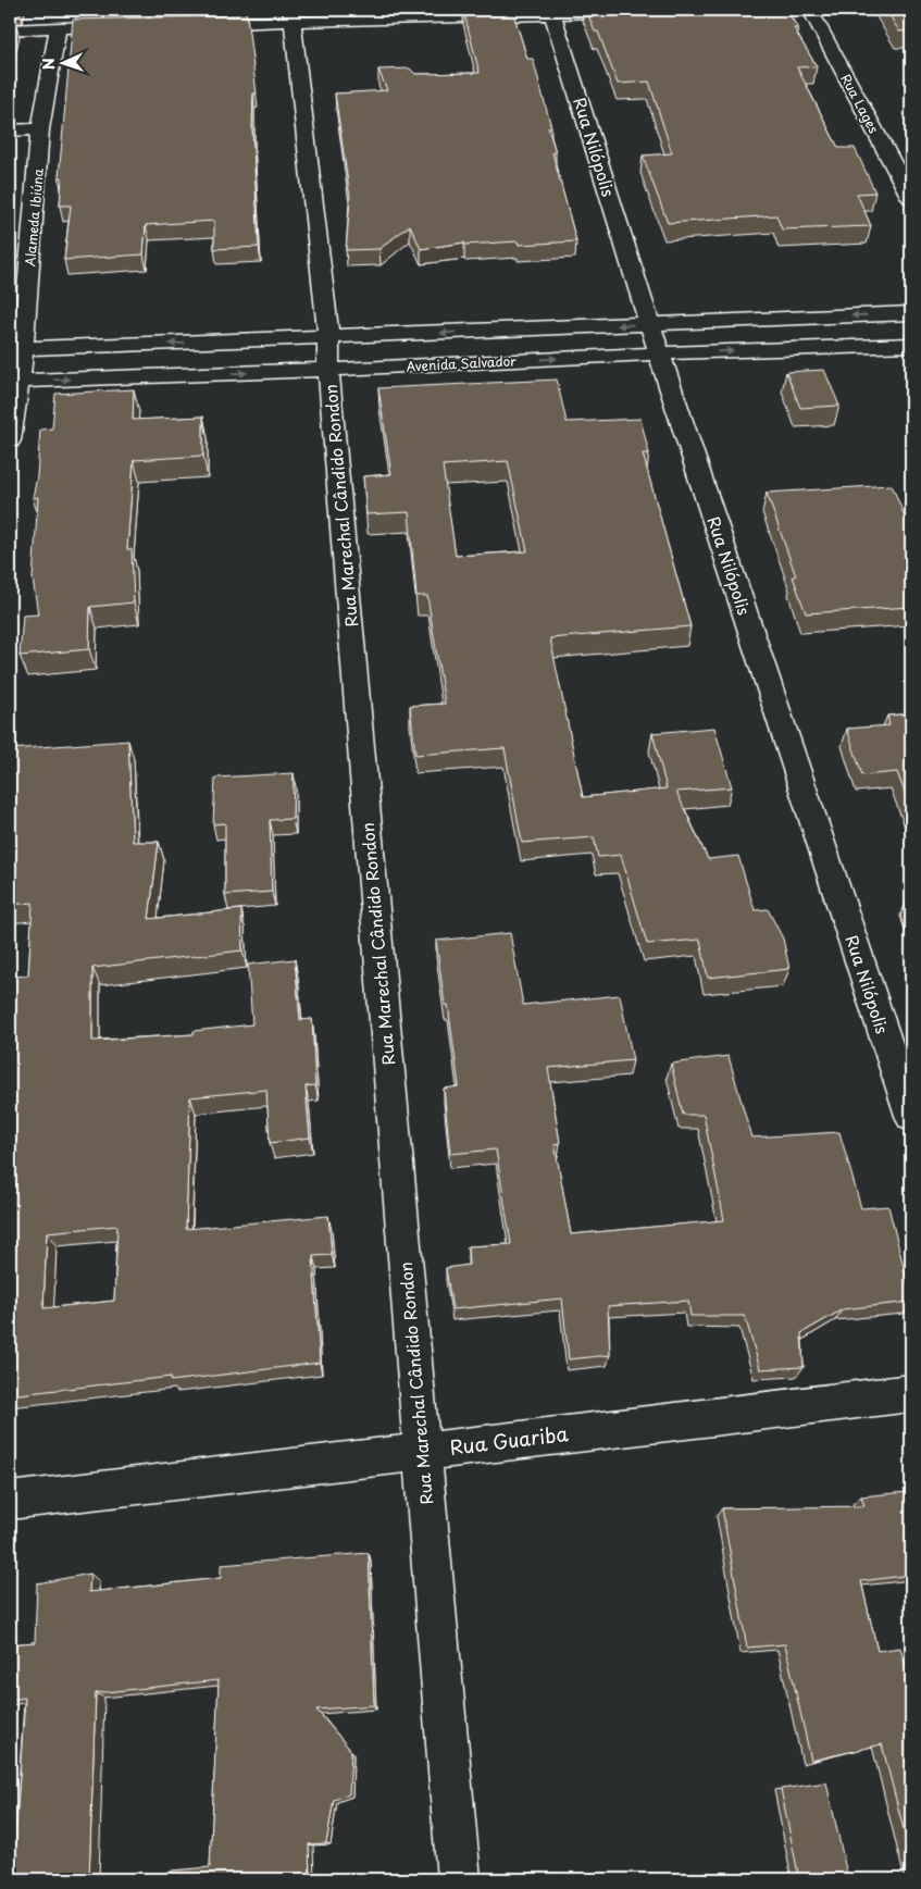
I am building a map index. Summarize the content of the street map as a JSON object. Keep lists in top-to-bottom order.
{
  "streets": {
    "street": [
      "Rua Lages",
      "Rua Nilópolis",
      "Alameda Ibiúna",
      "Avenida Salvador",
      "Rua Marechal Cândido Rondon",
      "Rua Guariba"
    ]
  },
  "crossings": [
    ["Rua Nilópolis", "Avenida Salvador"],
    ["Alameda Ibiúna", "Avenida Salvador"],
    ["Avenida Salvador", "Rua Marechal Cândido Rondon"],
    ["Rua Marechal Cândido Rondon", "Rua Guariba"]
  ],
  "north": "left"
}
